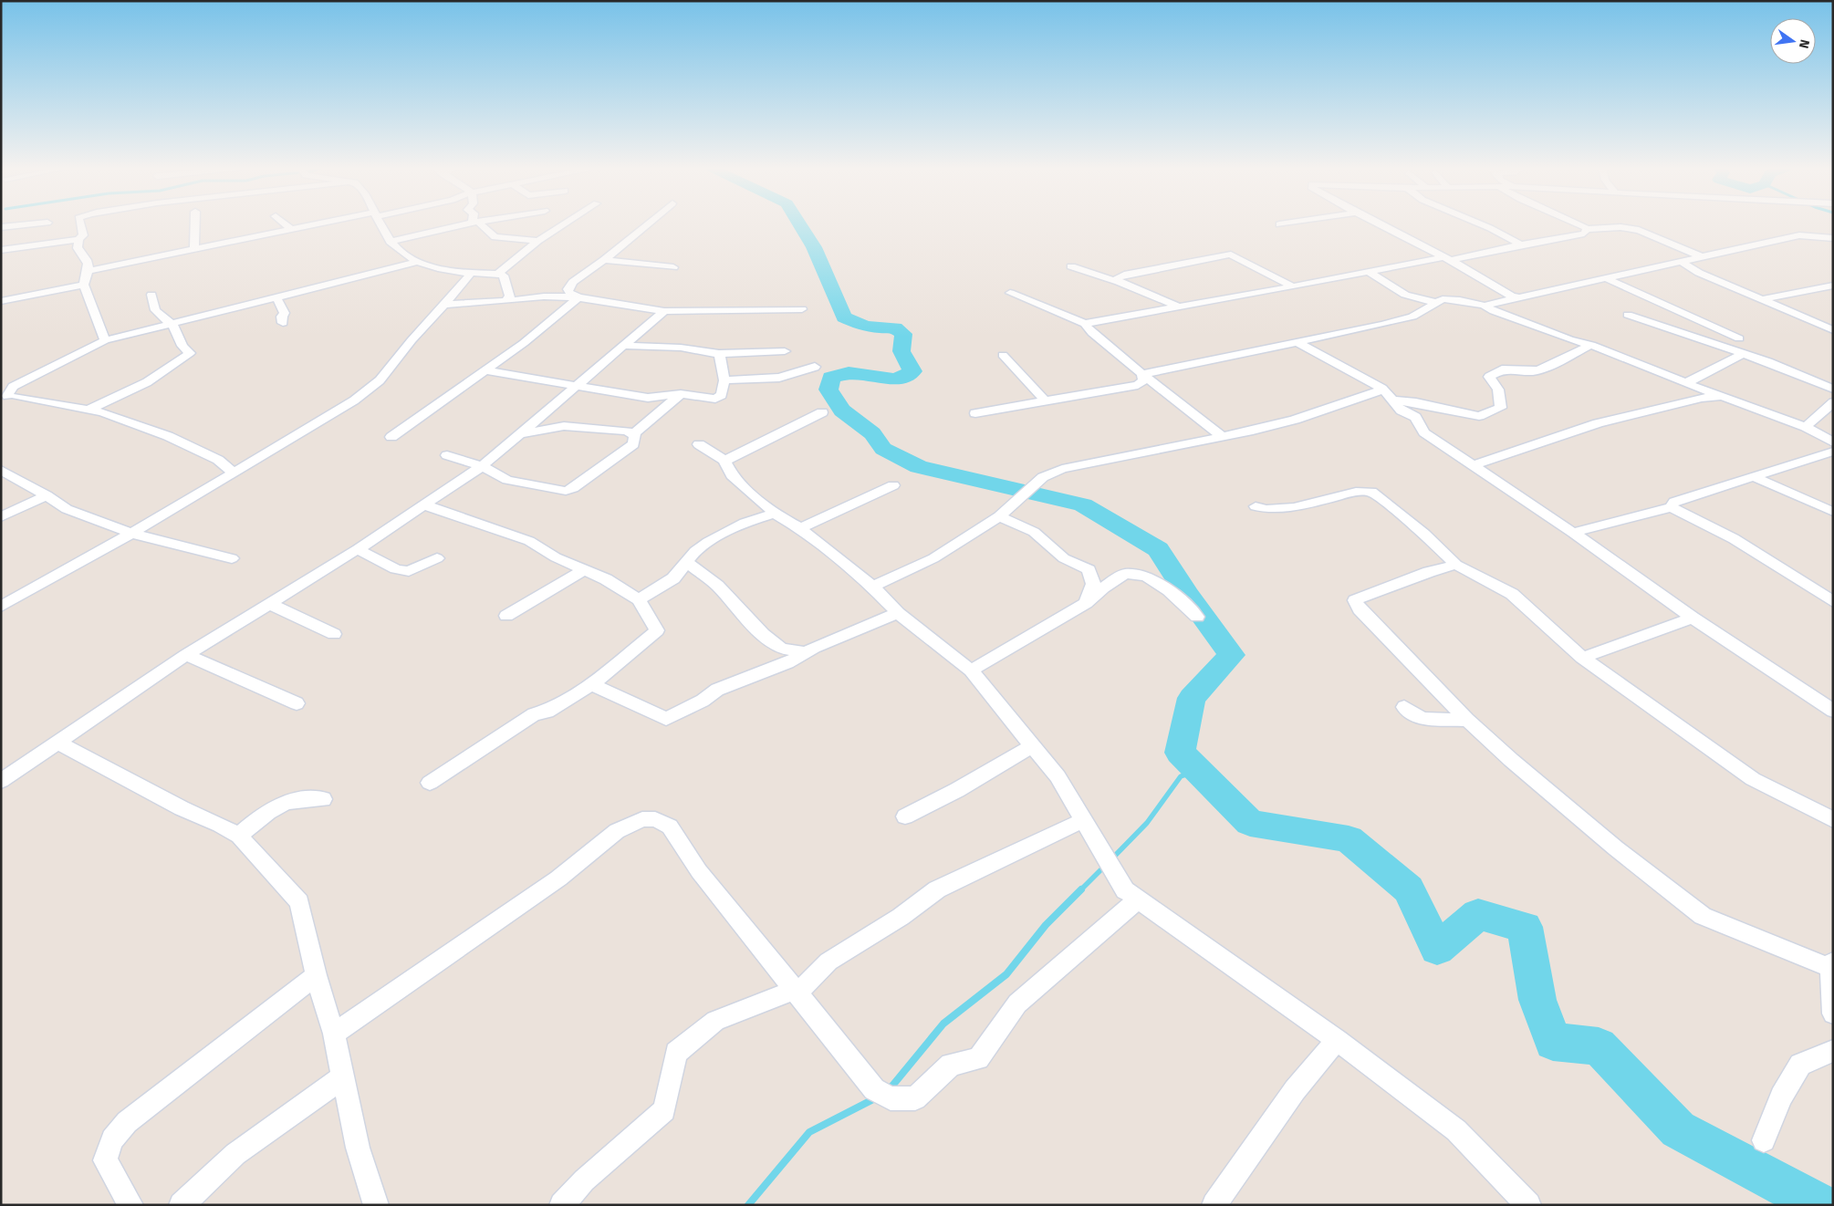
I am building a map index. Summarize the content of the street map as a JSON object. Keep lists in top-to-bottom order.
{
  "north": "right"
}
